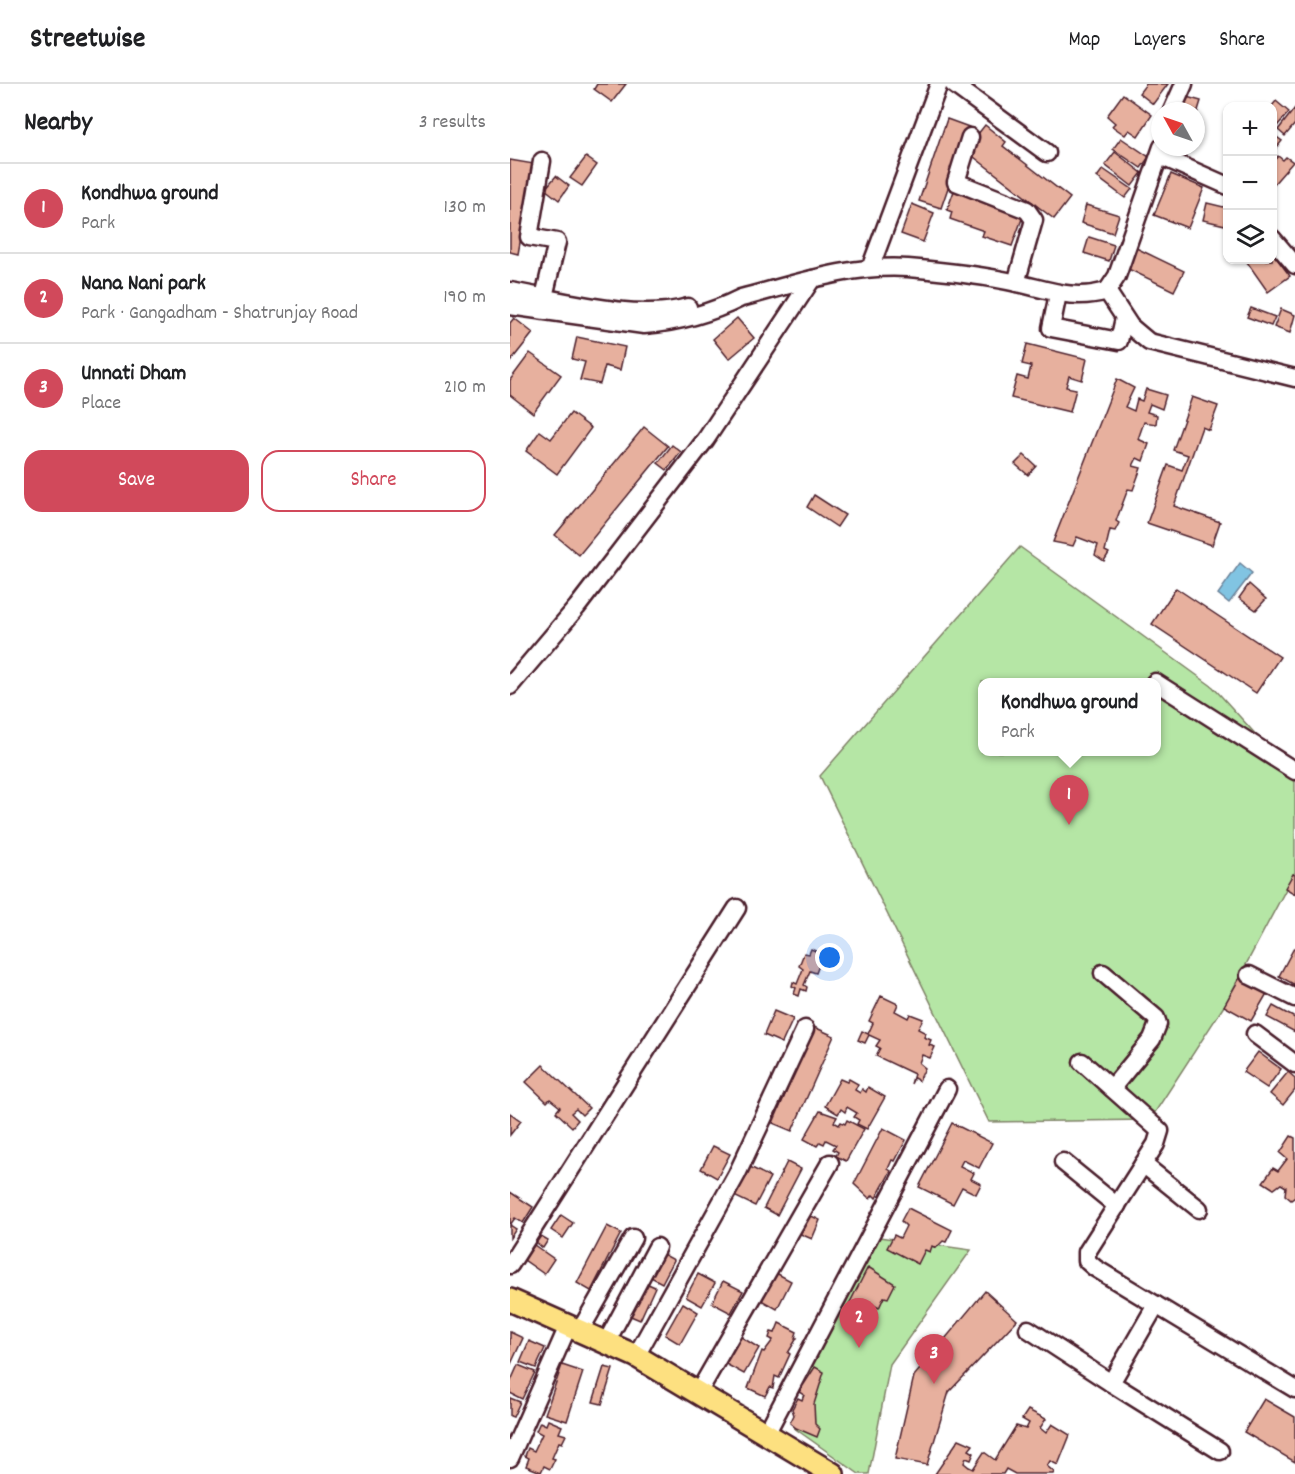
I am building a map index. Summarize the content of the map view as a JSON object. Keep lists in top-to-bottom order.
{
  "north": "top left",
  "page": {
    "header": "Streetwise",
    "nav": ["Map", "Layers", "Share"],
    "heading": ["Nearby", "3 results"],
    "map_buttons": ["+", "−"],
    "list": [
      {
        "mark": "1",
        "name": "Kondhwa ground",
        "note": "Park",
        "value": "130 m"
      },
      {
        "mark": "2",
        "name": "Nana Nani park",
        "note": "Park · Gangadham - Shatrunjay Road",
        "value": "190 m"
      },
      {
        "mark": "3",
        "name": "Unnati Dham",
        "note": "Place",
        "value": "210 m"
      }
    ],
    "buttons": ["Save", "Share"],
    "popup": ["Kondhwa ground", "Park"],
    "pins": ["1", "2", "3"]
  }
}
